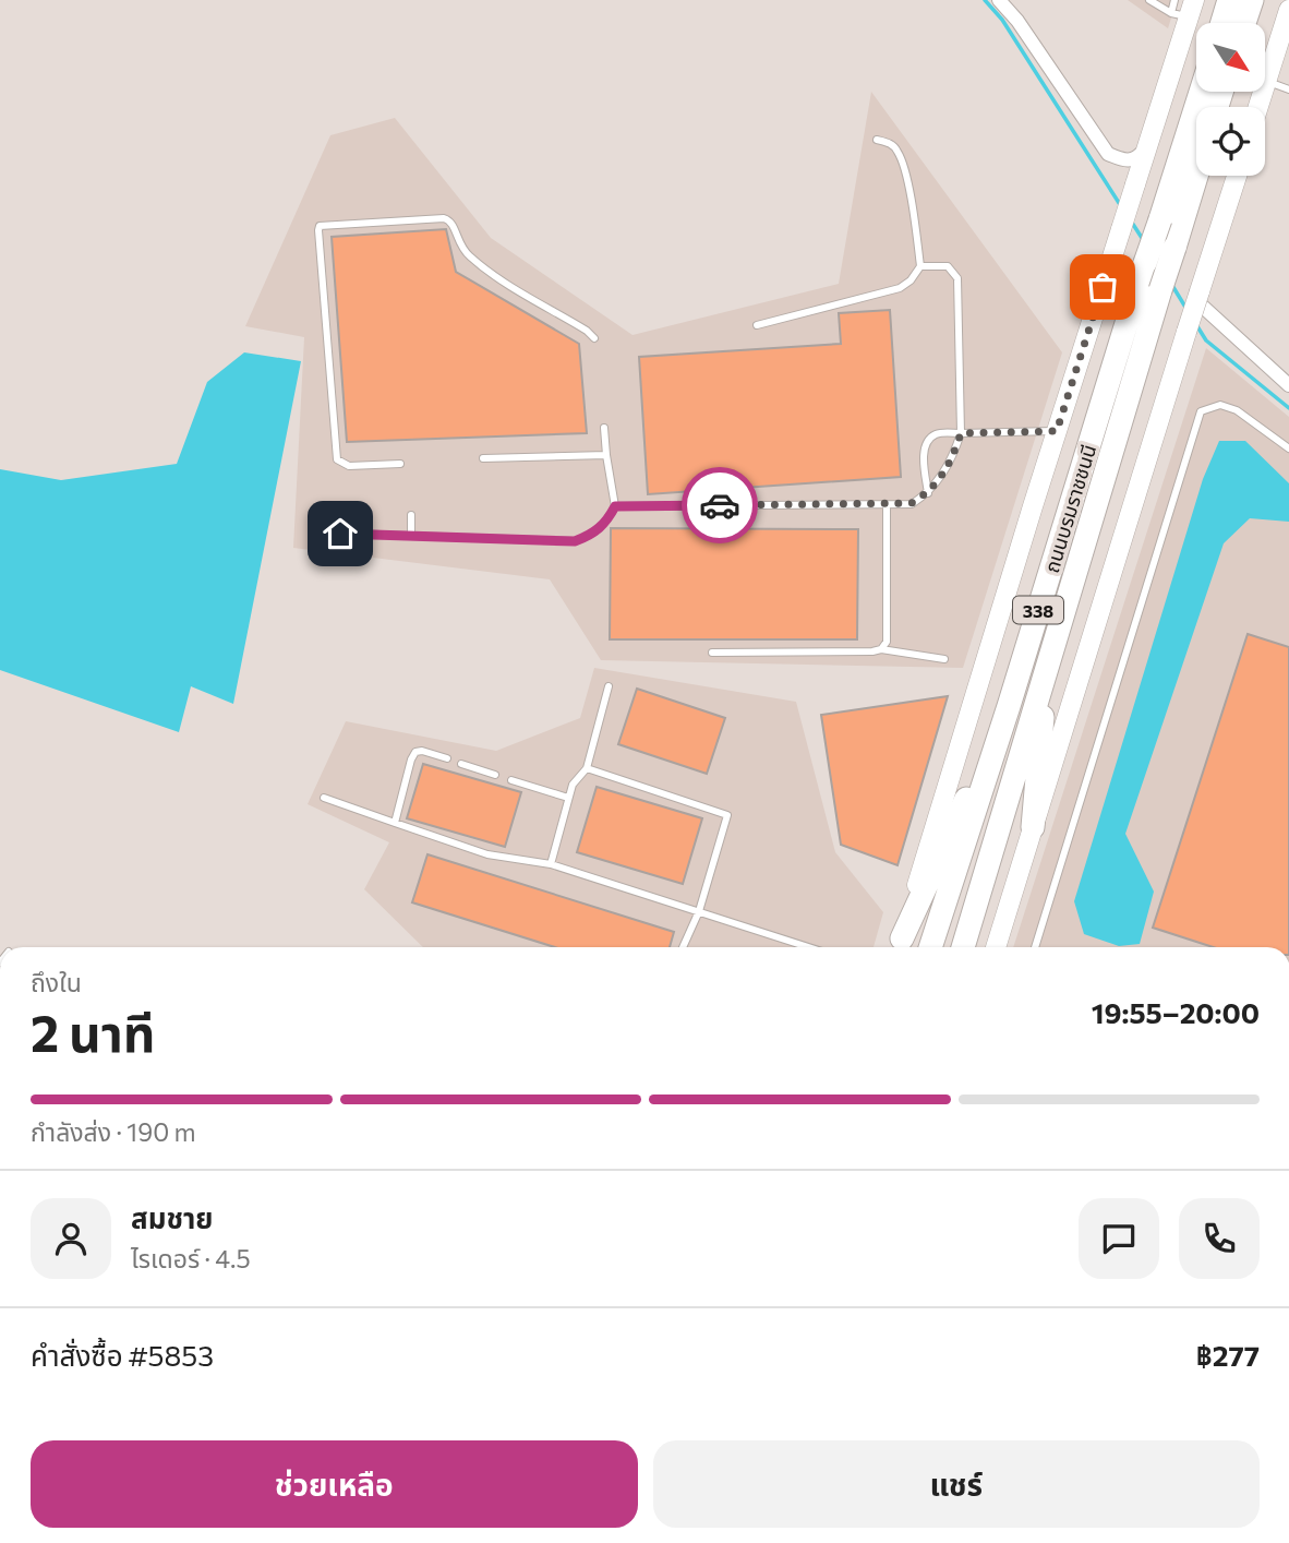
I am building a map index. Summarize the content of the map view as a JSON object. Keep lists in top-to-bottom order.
{
  "streets": {
    "highway": ["ถนนบรมราชชนนี", "338"]
  },
  "north": "bottom right",
  "page": {
    "heading": ["2 นาที", "ถึงใน", "19:55–20:00"],
    "panel": [
      "สมชาย",
      "ไรเดอร์ · 4.5",
      "คำสั่งซื้อ #5853",
      "฿277"
    ],
    "bar": "กำลังส่ง · 190 m",
    "buttons": ["ช่วยเหลือ", "แชร์"]
  }
}
